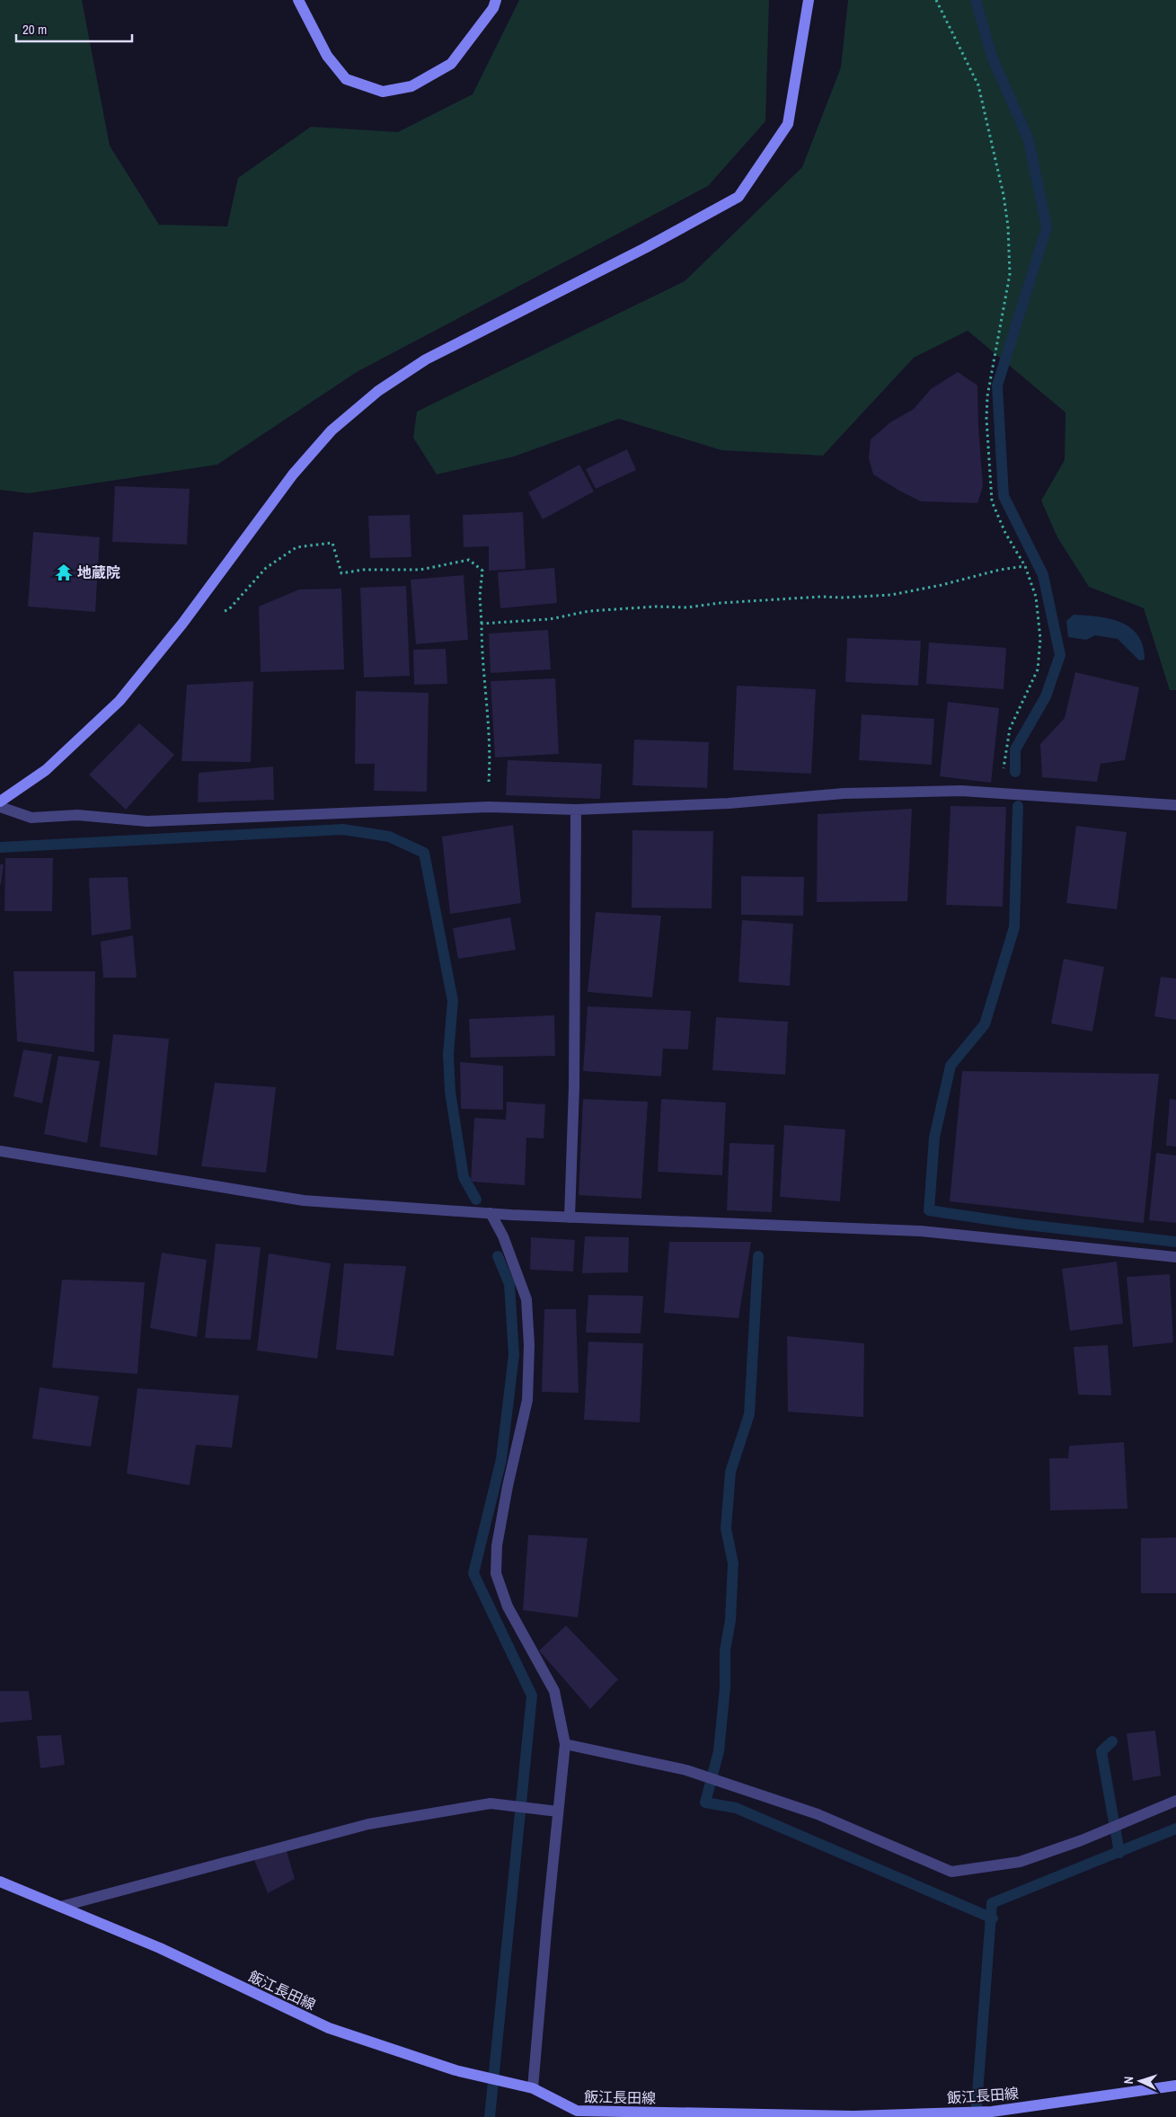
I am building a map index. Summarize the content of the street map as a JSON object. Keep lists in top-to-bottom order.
{
  "streets": {
    "street": ["飯江長田線"]
  },
  "places": {
    "temple": ["地蔵院"]
  },
  "scale_bar": "20 m",
  "north": "left"
}
